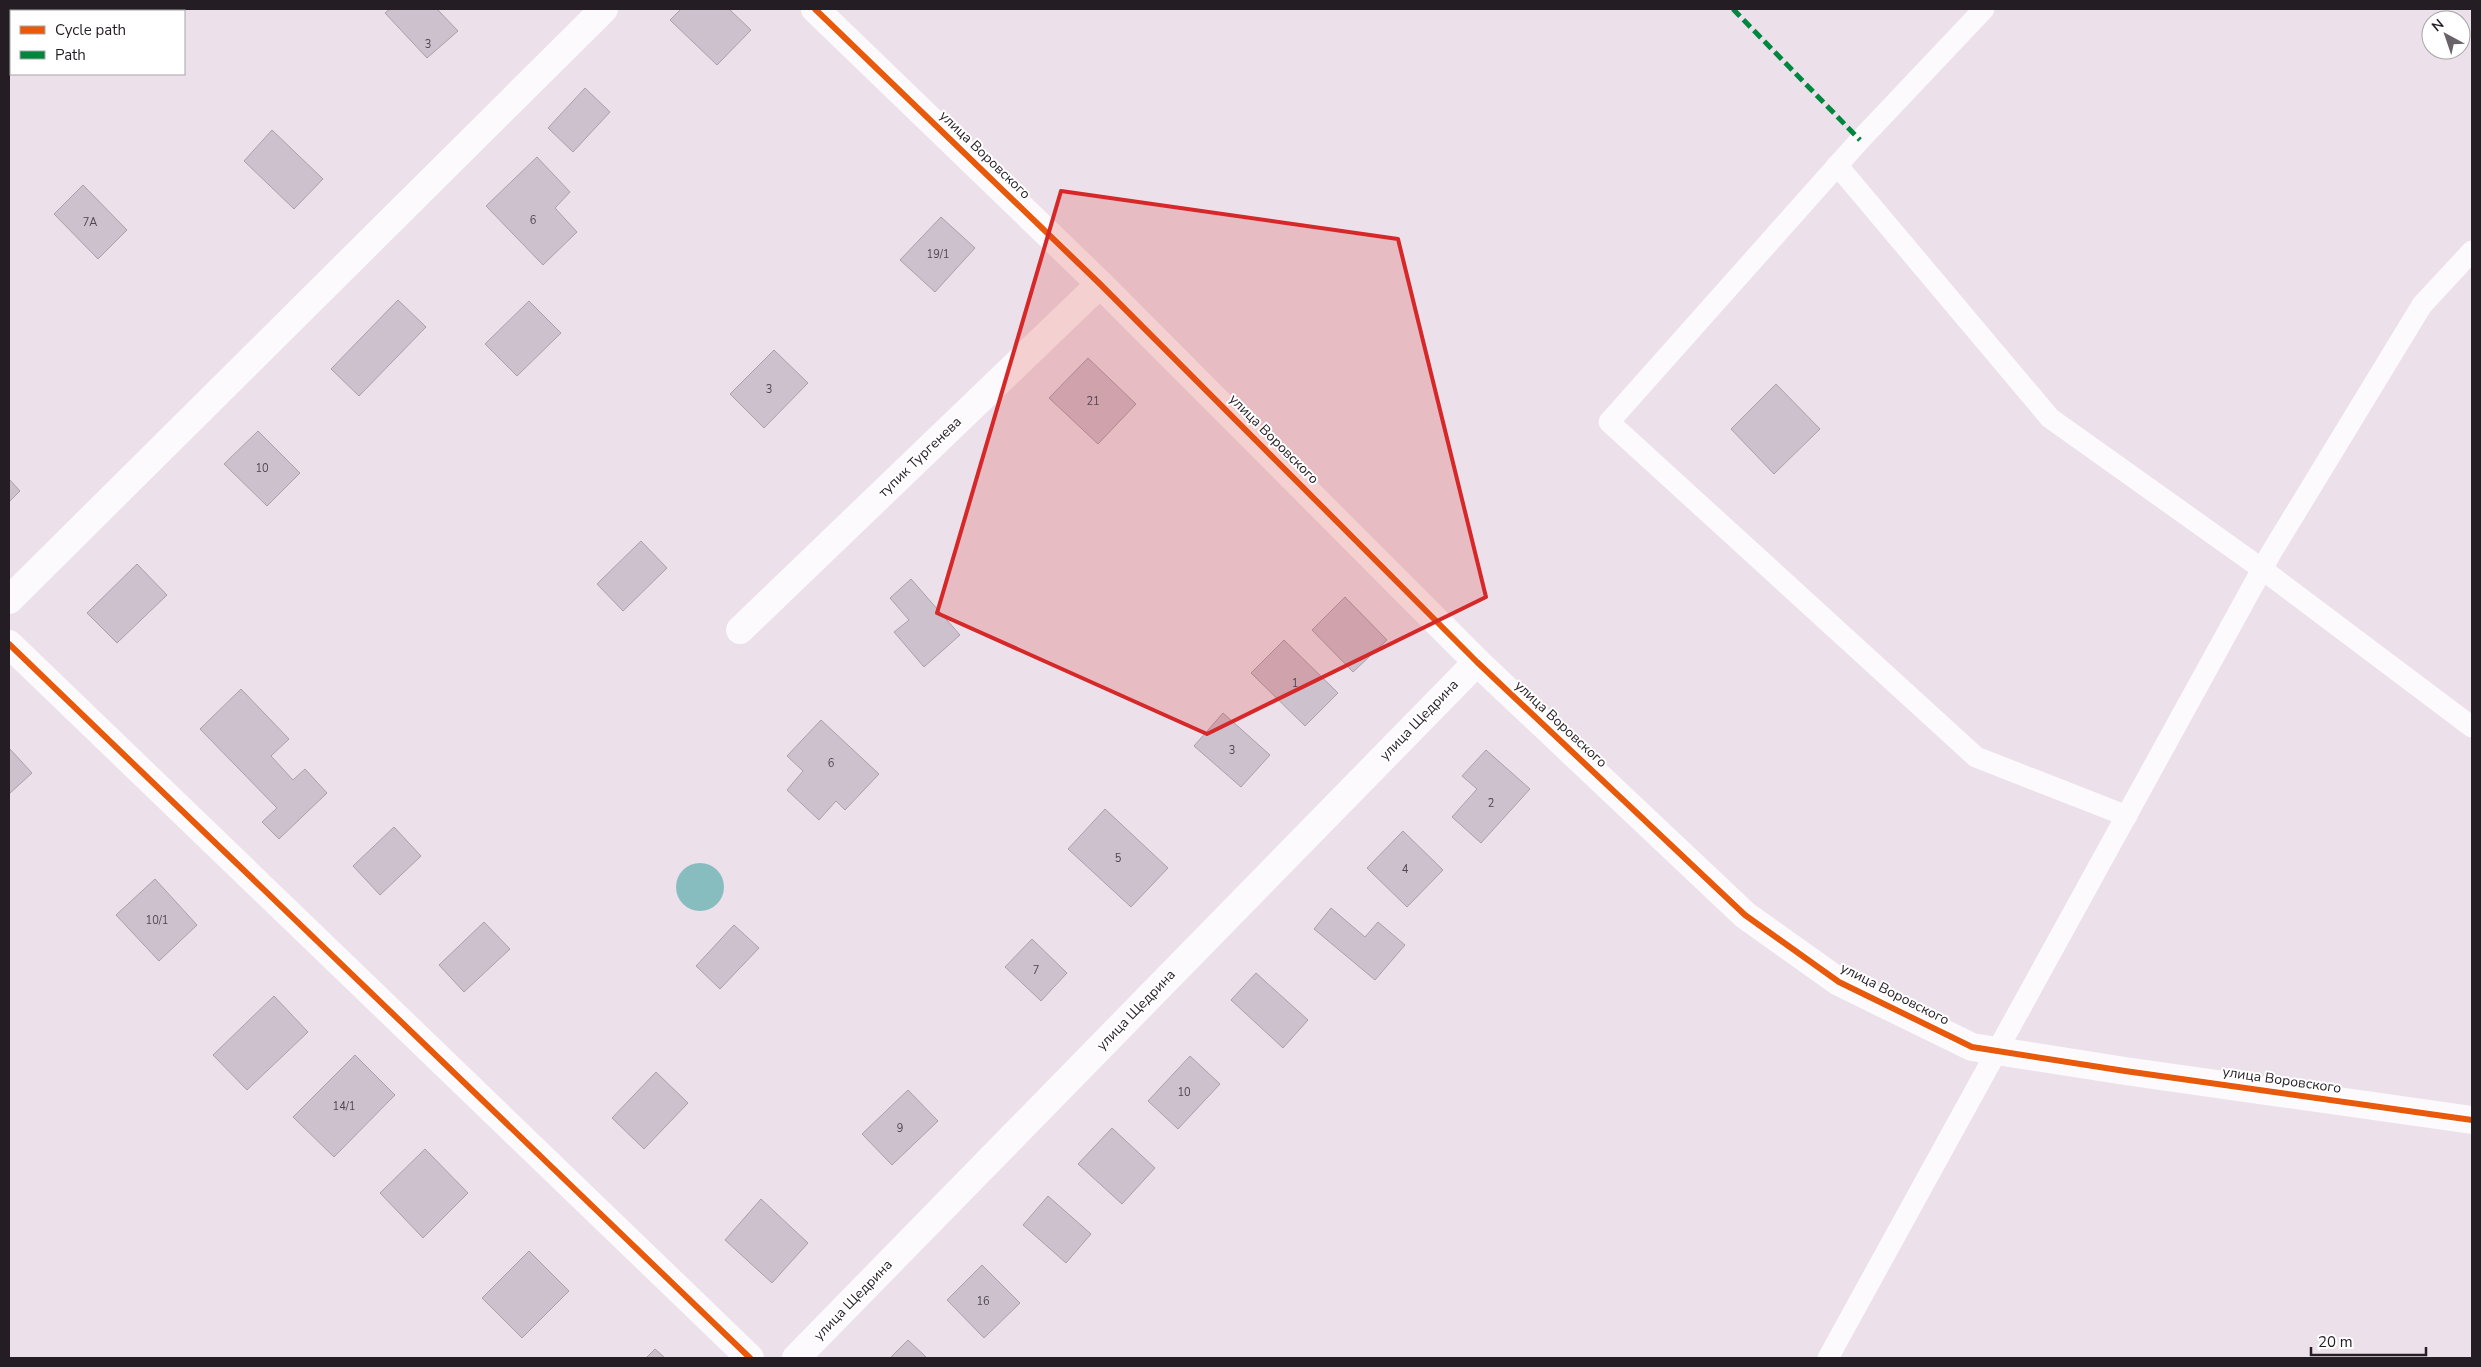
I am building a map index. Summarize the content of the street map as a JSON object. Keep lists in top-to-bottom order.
{
  "streets": {
    "street": ["улица Воровского", "тупик Тургенева", "улица Щедрина"]
  },
  "crossings": [
    ["улица Воровского", "тупик Тургенева"],
    ["улица Воровского", "улица Щедрина"]
  ],
  "house_numbers": [
    "3",
    "6",
    "7А",
    "19/1",
    "3",
    "21",
    "10",
    "1",
    "3",
    "6",
    "2",
    "5",
    "4",
    "10/1",
    "7",
    "10",
    "14/1",
    "9",
    "16"
  ],
  "legend": ["Cycle path", "Path"],
  "scale_bar": "20 m",
  "north": "top left"
}
